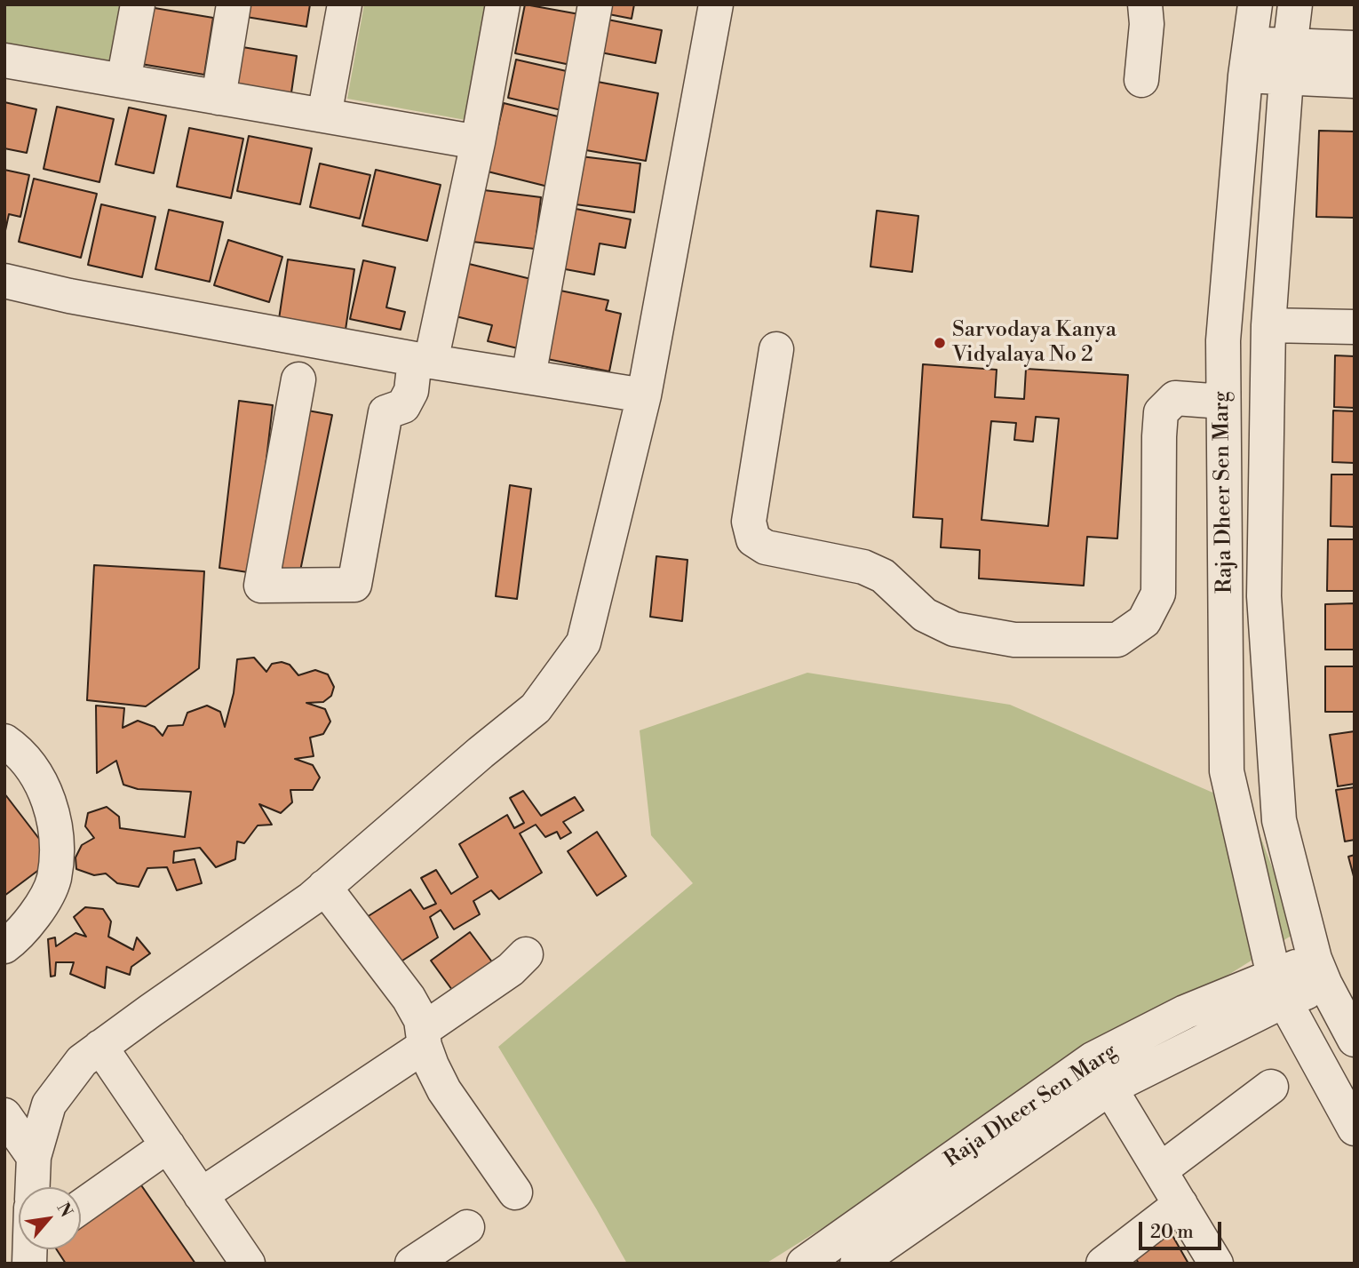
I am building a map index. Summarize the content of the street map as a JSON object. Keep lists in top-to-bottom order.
{
  "streets": {
    "street": ["Raja Dheer Sen Marg"]
  },
  "places": ["Sarvodaya Kanya Vidyalaya No 2"],
  "scale_bar": "20 m",
  "north": "top right"
}
